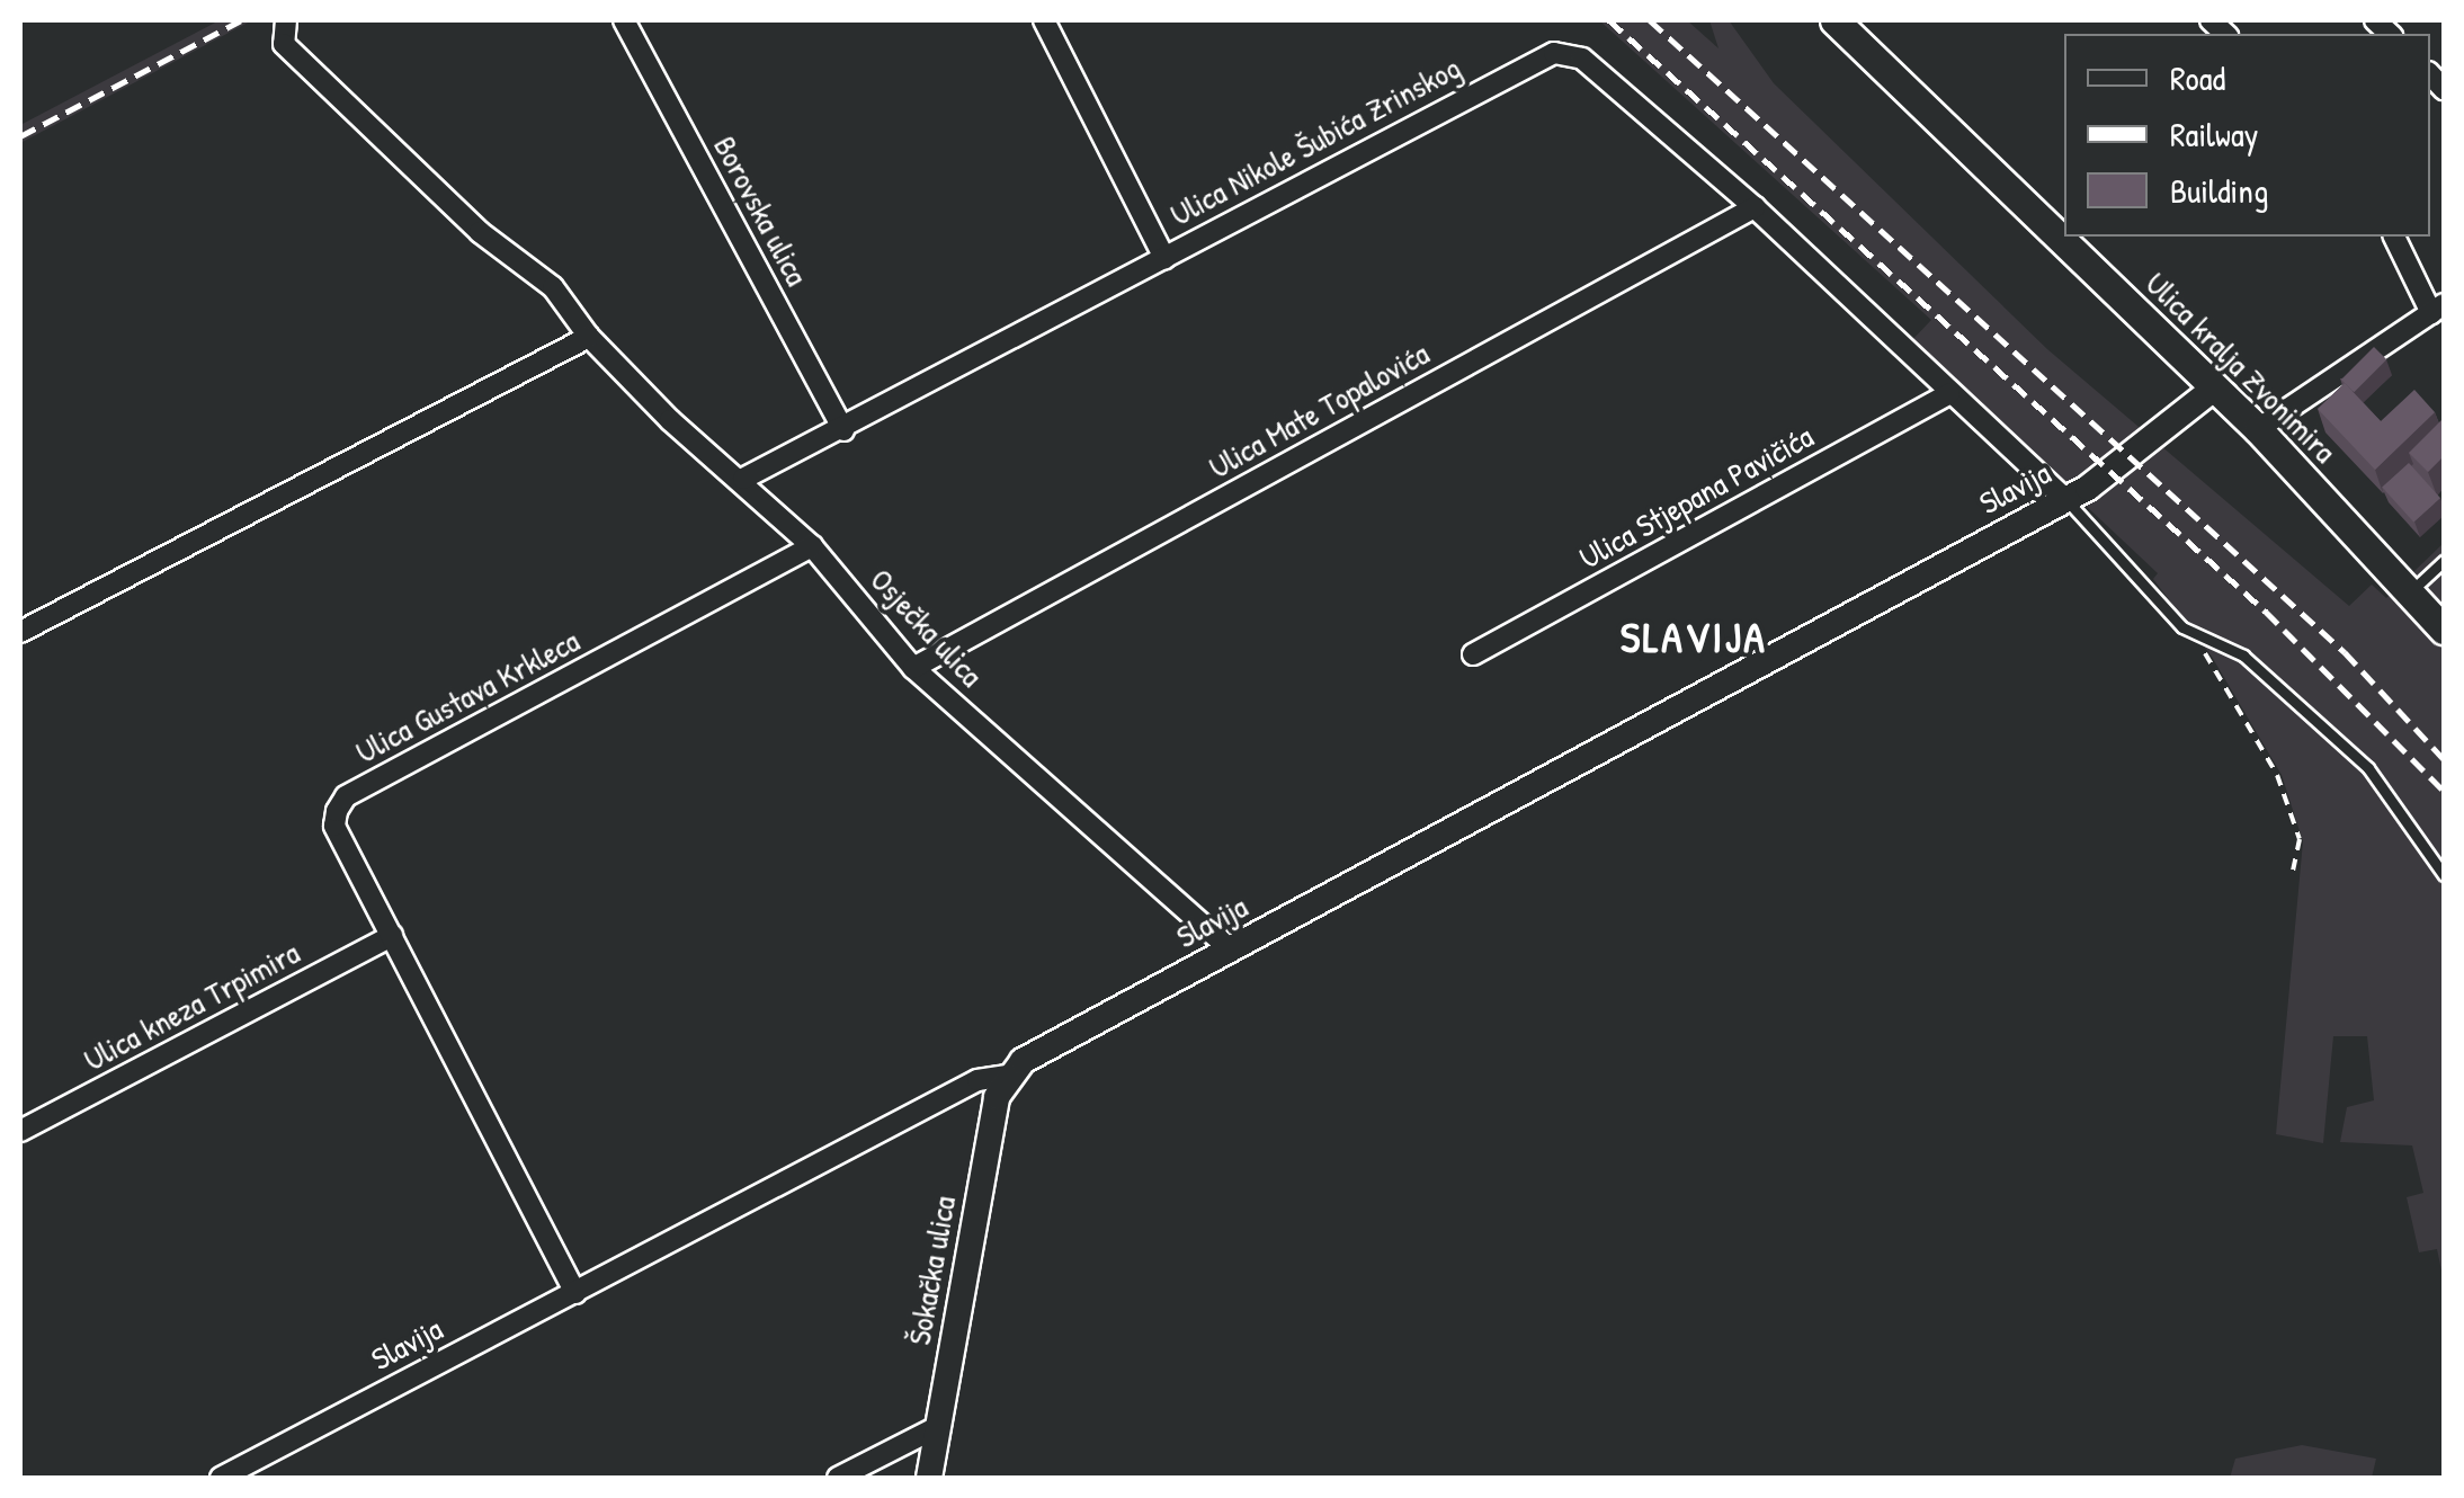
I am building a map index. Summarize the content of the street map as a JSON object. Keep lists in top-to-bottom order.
{
  "streets": {
    "main road": ["Ulica kralja Zvonimira"],
    "street": [
      "Ulica Nikole Šubića Zrinskog",
      "Borovska ulica",
      "Ulica Mate Topalovića",
      "Slavija",
      "Ulica Stjepana Pavičića",
      "Osječka ulica",
      "Ulica Gustava Krkleca",
      "Ulica kneza Trpimira",
      "Šokačka ulica"
    ]
  },
  "crossings": [
    ["Ulica Nikole Šubića Zrinskog", "Borovska ulica"],
    ["Ulica Nikole Šubića Zrinskog", "Ulica Mate Topalovića"],
    ["Ulica Nikole Šubića Zrinskog", "Slavija"],
    ["Ulica Nikole Šubića Zrinskog", "Ulica Stjepana Pavičića"],
    ["Ulica Nikole Šubića Zrinskog", "Osječka ulica"],
    ["Ulica kralja Zvonimira", "Slavija"],
    ["Ulica Mate Topalovića", "Osječka ulica"],
    ["Slavija", "Osječka ulica"],
    ["Slavija", "Ulica Gustava Krkleca"],
    ["Slavija", "Šokačka ulica"],
    ["Osječka ulica", "Ulica Gustava Krkleca"],
    ["Ulica Gustava Krkleca", "Ulica kneza Trpimira"]
  ],
  "districts": ["SLAVIJA"],
  "legend": ["Road", "Railway", "Building"]
}
